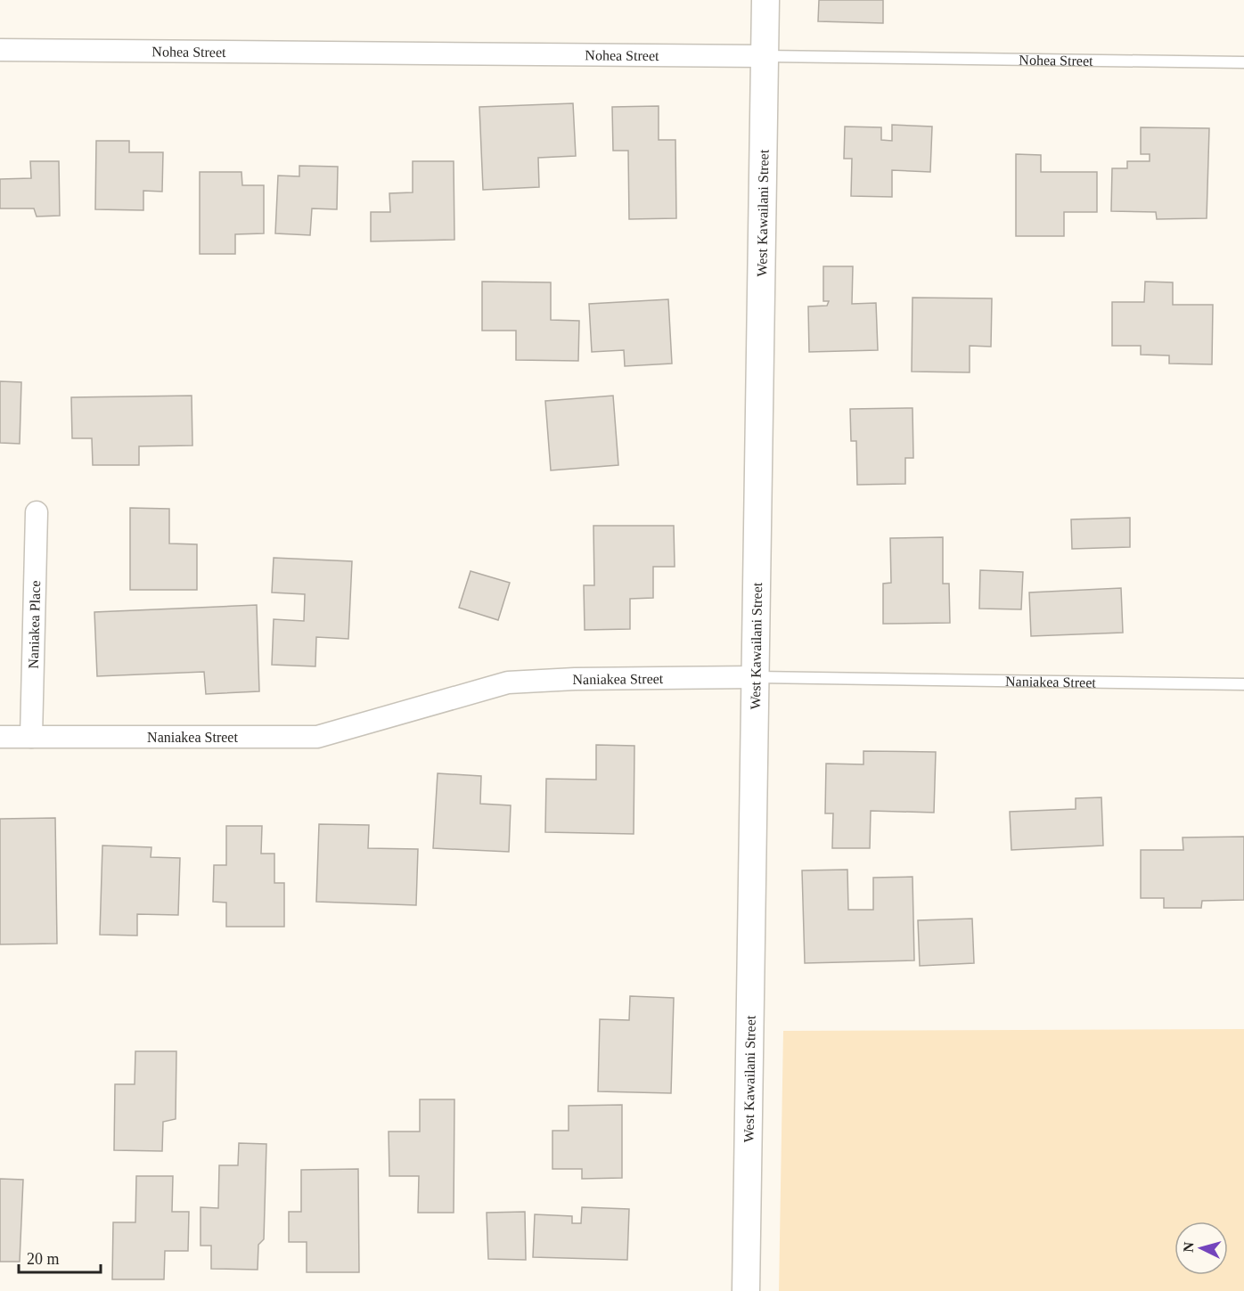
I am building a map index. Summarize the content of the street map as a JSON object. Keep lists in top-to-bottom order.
{
  "streets": {
    "street": [
      "Nohea Street",
      "West Kawailani Street",
      "Naniakea Place",
      "Naniakea Street"
    ]
  },
  "crossings": [
    ["Nohea Street", "West Kawailani Street"],
    ["West Kawailani Street", "Naniakea Street"],
    ["Naniakea Place", "Naniakea Street"]
  ],
  "scale_bar": "20 m",
  "north": "left"
}
